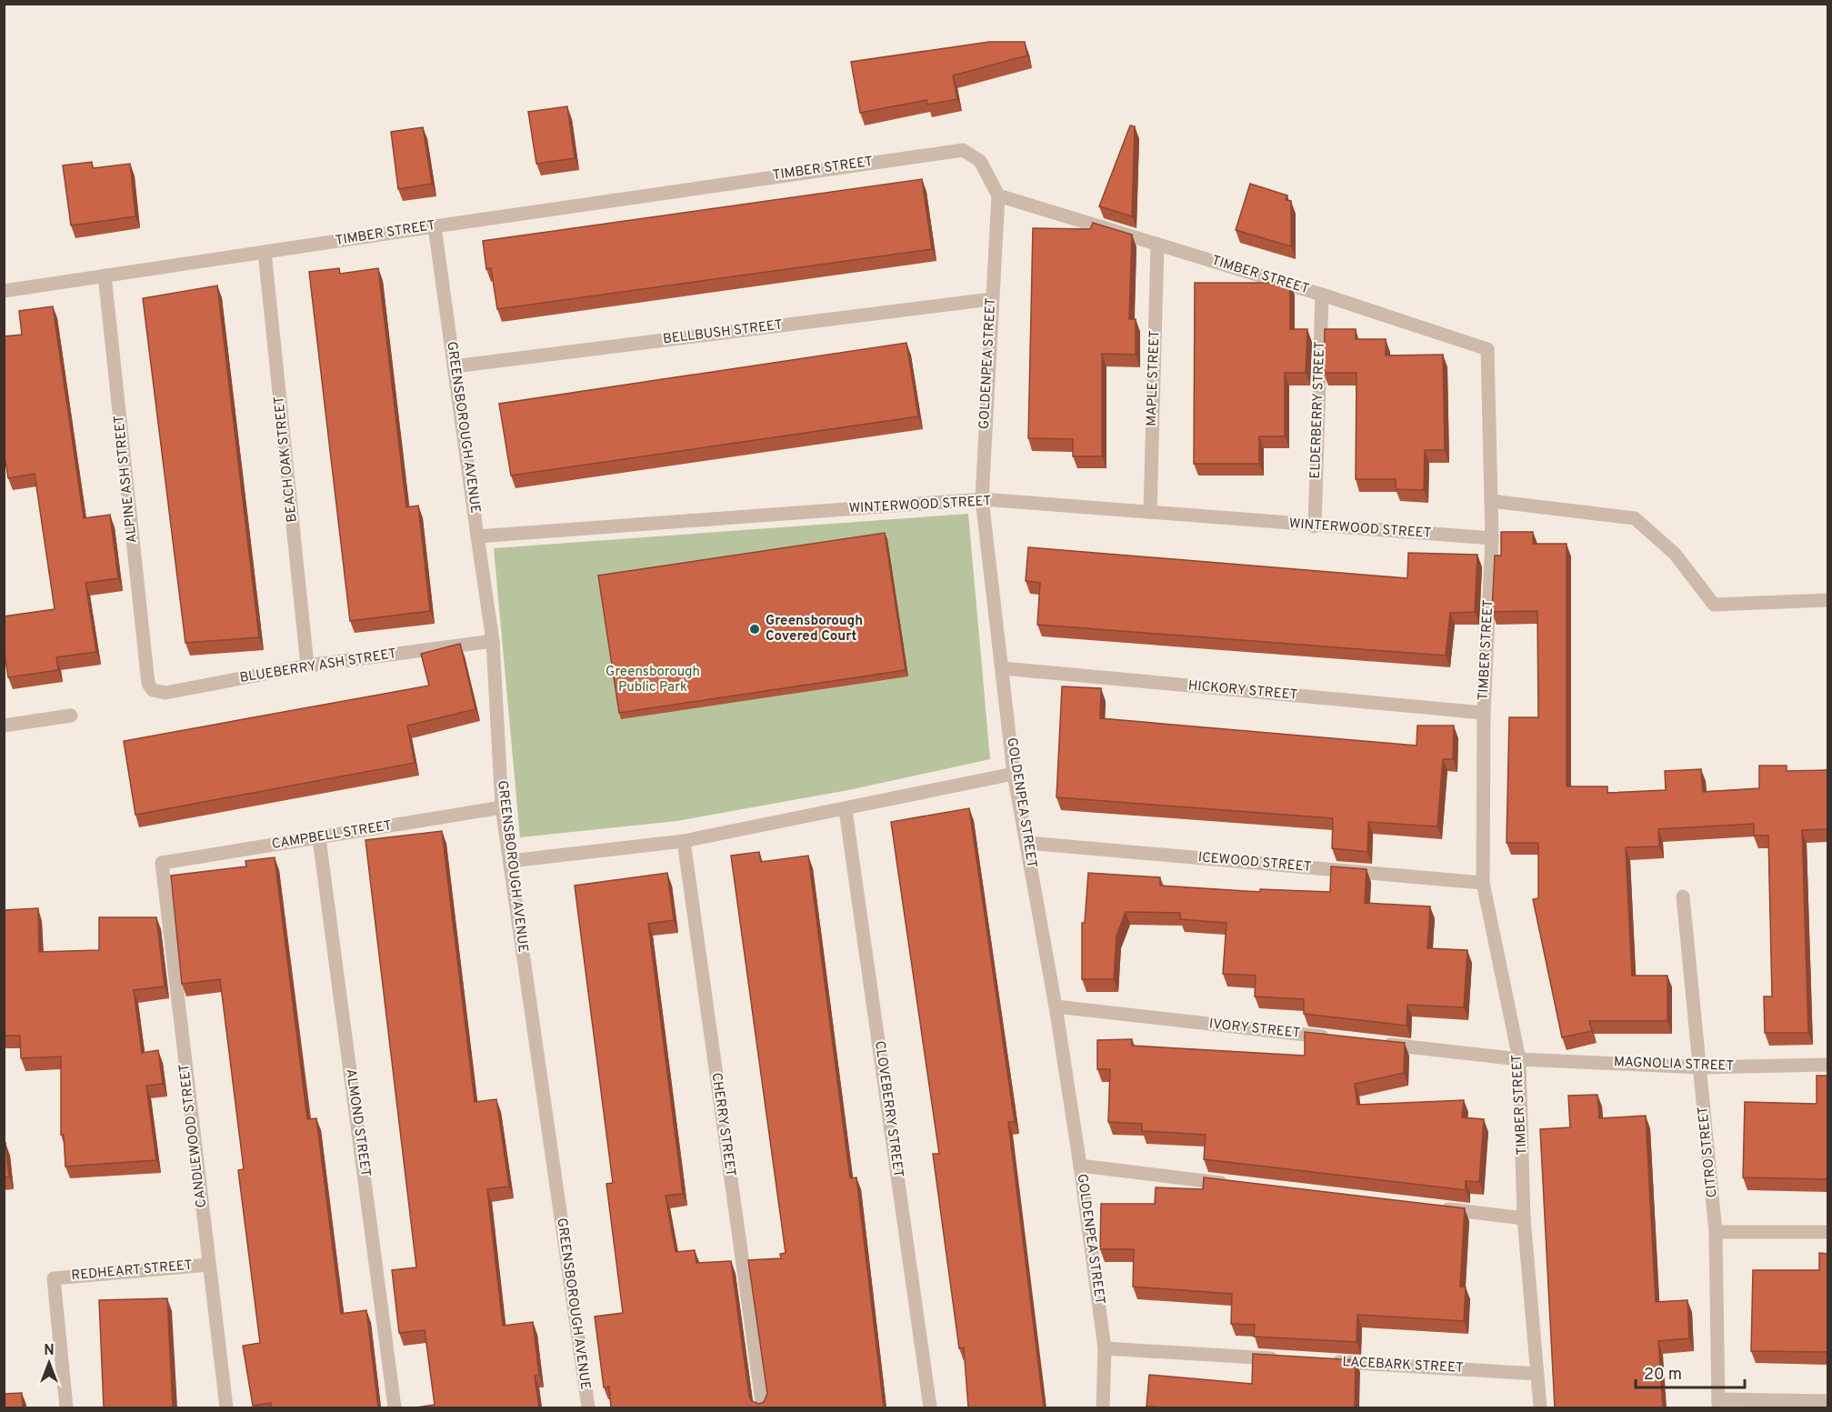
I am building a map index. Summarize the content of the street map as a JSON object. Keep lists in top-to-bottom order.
{
  "streets": {
    "street": [
      "TIMBER STREET",
      "BELLBUSH STREET",
      "GOLDENPEA STREET",
      "MAPLE STREET",
      "ELDERBERRY STREET",
      "GREENSBOROUGH AVENUE",
      "BEACH OAK STREET",
      "ALPINE ASH STREET",
      "WINTERWOOD STREET",
      "BLUEBERRY ASH STREET",
      "HICKORY STREET",
      "CAMPBELL STREET",
      "ICEWOOD STREET",
      "IVORY STREET",
      "MAGNOLIA STREET",
      "CLOVEBERRY STREET",
      "ALMOND STREET",
      "CHERRY STREET",
      "CANDLEWOOD STREET",
      "CITRO STREET",
      "REDHEART STREET",
      "LACEBARK STREET"
    ]
  },
  "crossings": [
    ["TIMBER STREET", "GOLDENPEA STREET"],
    ["TIMBER STREET", "MAPLE STREET"],
    ["TIMBER STREET", "ELDERBERRY STREET"],
    ["TIMBER STREET", "GREENSBOROUGH AVENUE"],
    ["TIMBER STREET", "BEACH OAK STREET"],
    ["TIMBER STREET", "ALPINE ASH STREET"],
    ["TIMBER STREET", "WINTERWOOD STREET"],
    ["TIMBER STREET", "HICKORY STREET"],
    ["TIMBER STREET", "ICEWOOD STREET"],
    ["TIMBER STREET", "MAGNOLIA STREET"],
    ["TIMBER STREET", "LACEBARK STREET"],
    ["BELLBUSH STREET", "GOLDENPEA STREET"],
    ["BELLBUSH STREET", "GREENSBOROUGH AVENUE"],
    ["GOLDENPEA STREET", "WINTERWOOD STREET"],
    ["GOLDENPEA STREET", "HICKORY STREET"],
    ["GOLDENPEA STREET", "ICEWOOD STREET"],
    ["GOLDENPEA STREET", "IVORY STREET"],
    ["MAPLE STREET", "WINTERWOOD STREET"],
    ["ELDERBERRY STREET", "WINTERWOOD STREET"],
    ["GREENSBOROUGH AVENUE", "WINTERWOOD STREET"],
    ["GREENSBOROUGH AVENUE", "BLUEBERRY ASH STREET"],
    ["GREENSBOROUGH AVENUE", "CAMPBELL STREET"],
    ["BEACH OAK STREET", "BLUEBERRY ASH STREET"],
    ["ALPINE ASH STREET", "BLUEBERRY ASH STREET"],
    ["CAMPBELL STREET", "ALMOND STREET"],
    ["CAMPBELL STREET", "CANDLEWOOD STREET"],
    ["MAGNOLIA STREET", "CITRO STREET"],
    ["CANDLEWOOD STREET", "REDHEART STREET"]
  ],
  "parks": ["Greensborough Public Park"],
  "places": ["Greensborough Covered Court"],
  "scale_bar": "20 m",
  "north": "top"
}
